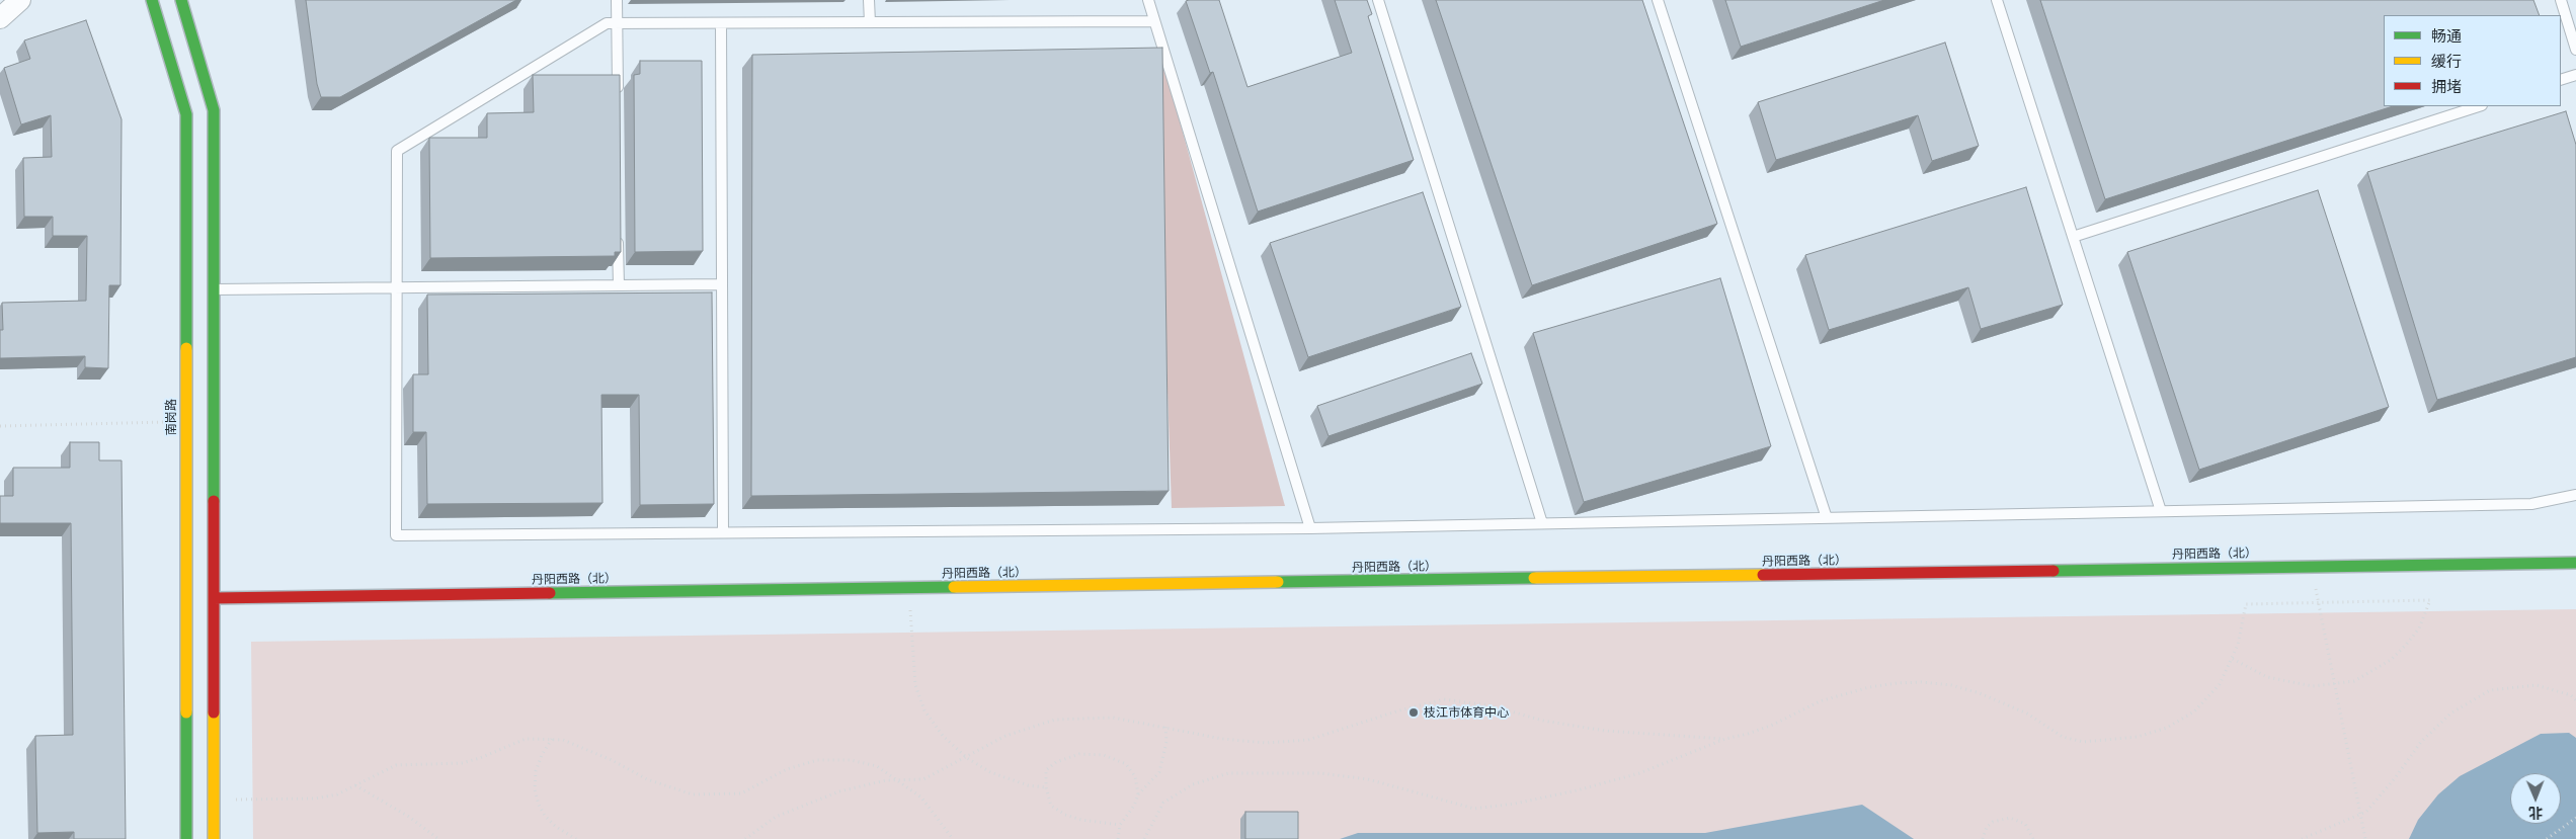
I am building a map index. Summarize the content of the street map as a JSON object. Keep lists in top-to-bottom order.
{
  "streets": {
    "street": ["南岗路", "丹阳西路（北）"]
  },
  "crossings": [
    ["南岗路", "丹阳西路（北）"]
  ],
  "places": ["枝江市体育中心"],
  "legend": ["畅通", "缓行", "拥堵"],
  "north": "bottom"
}
